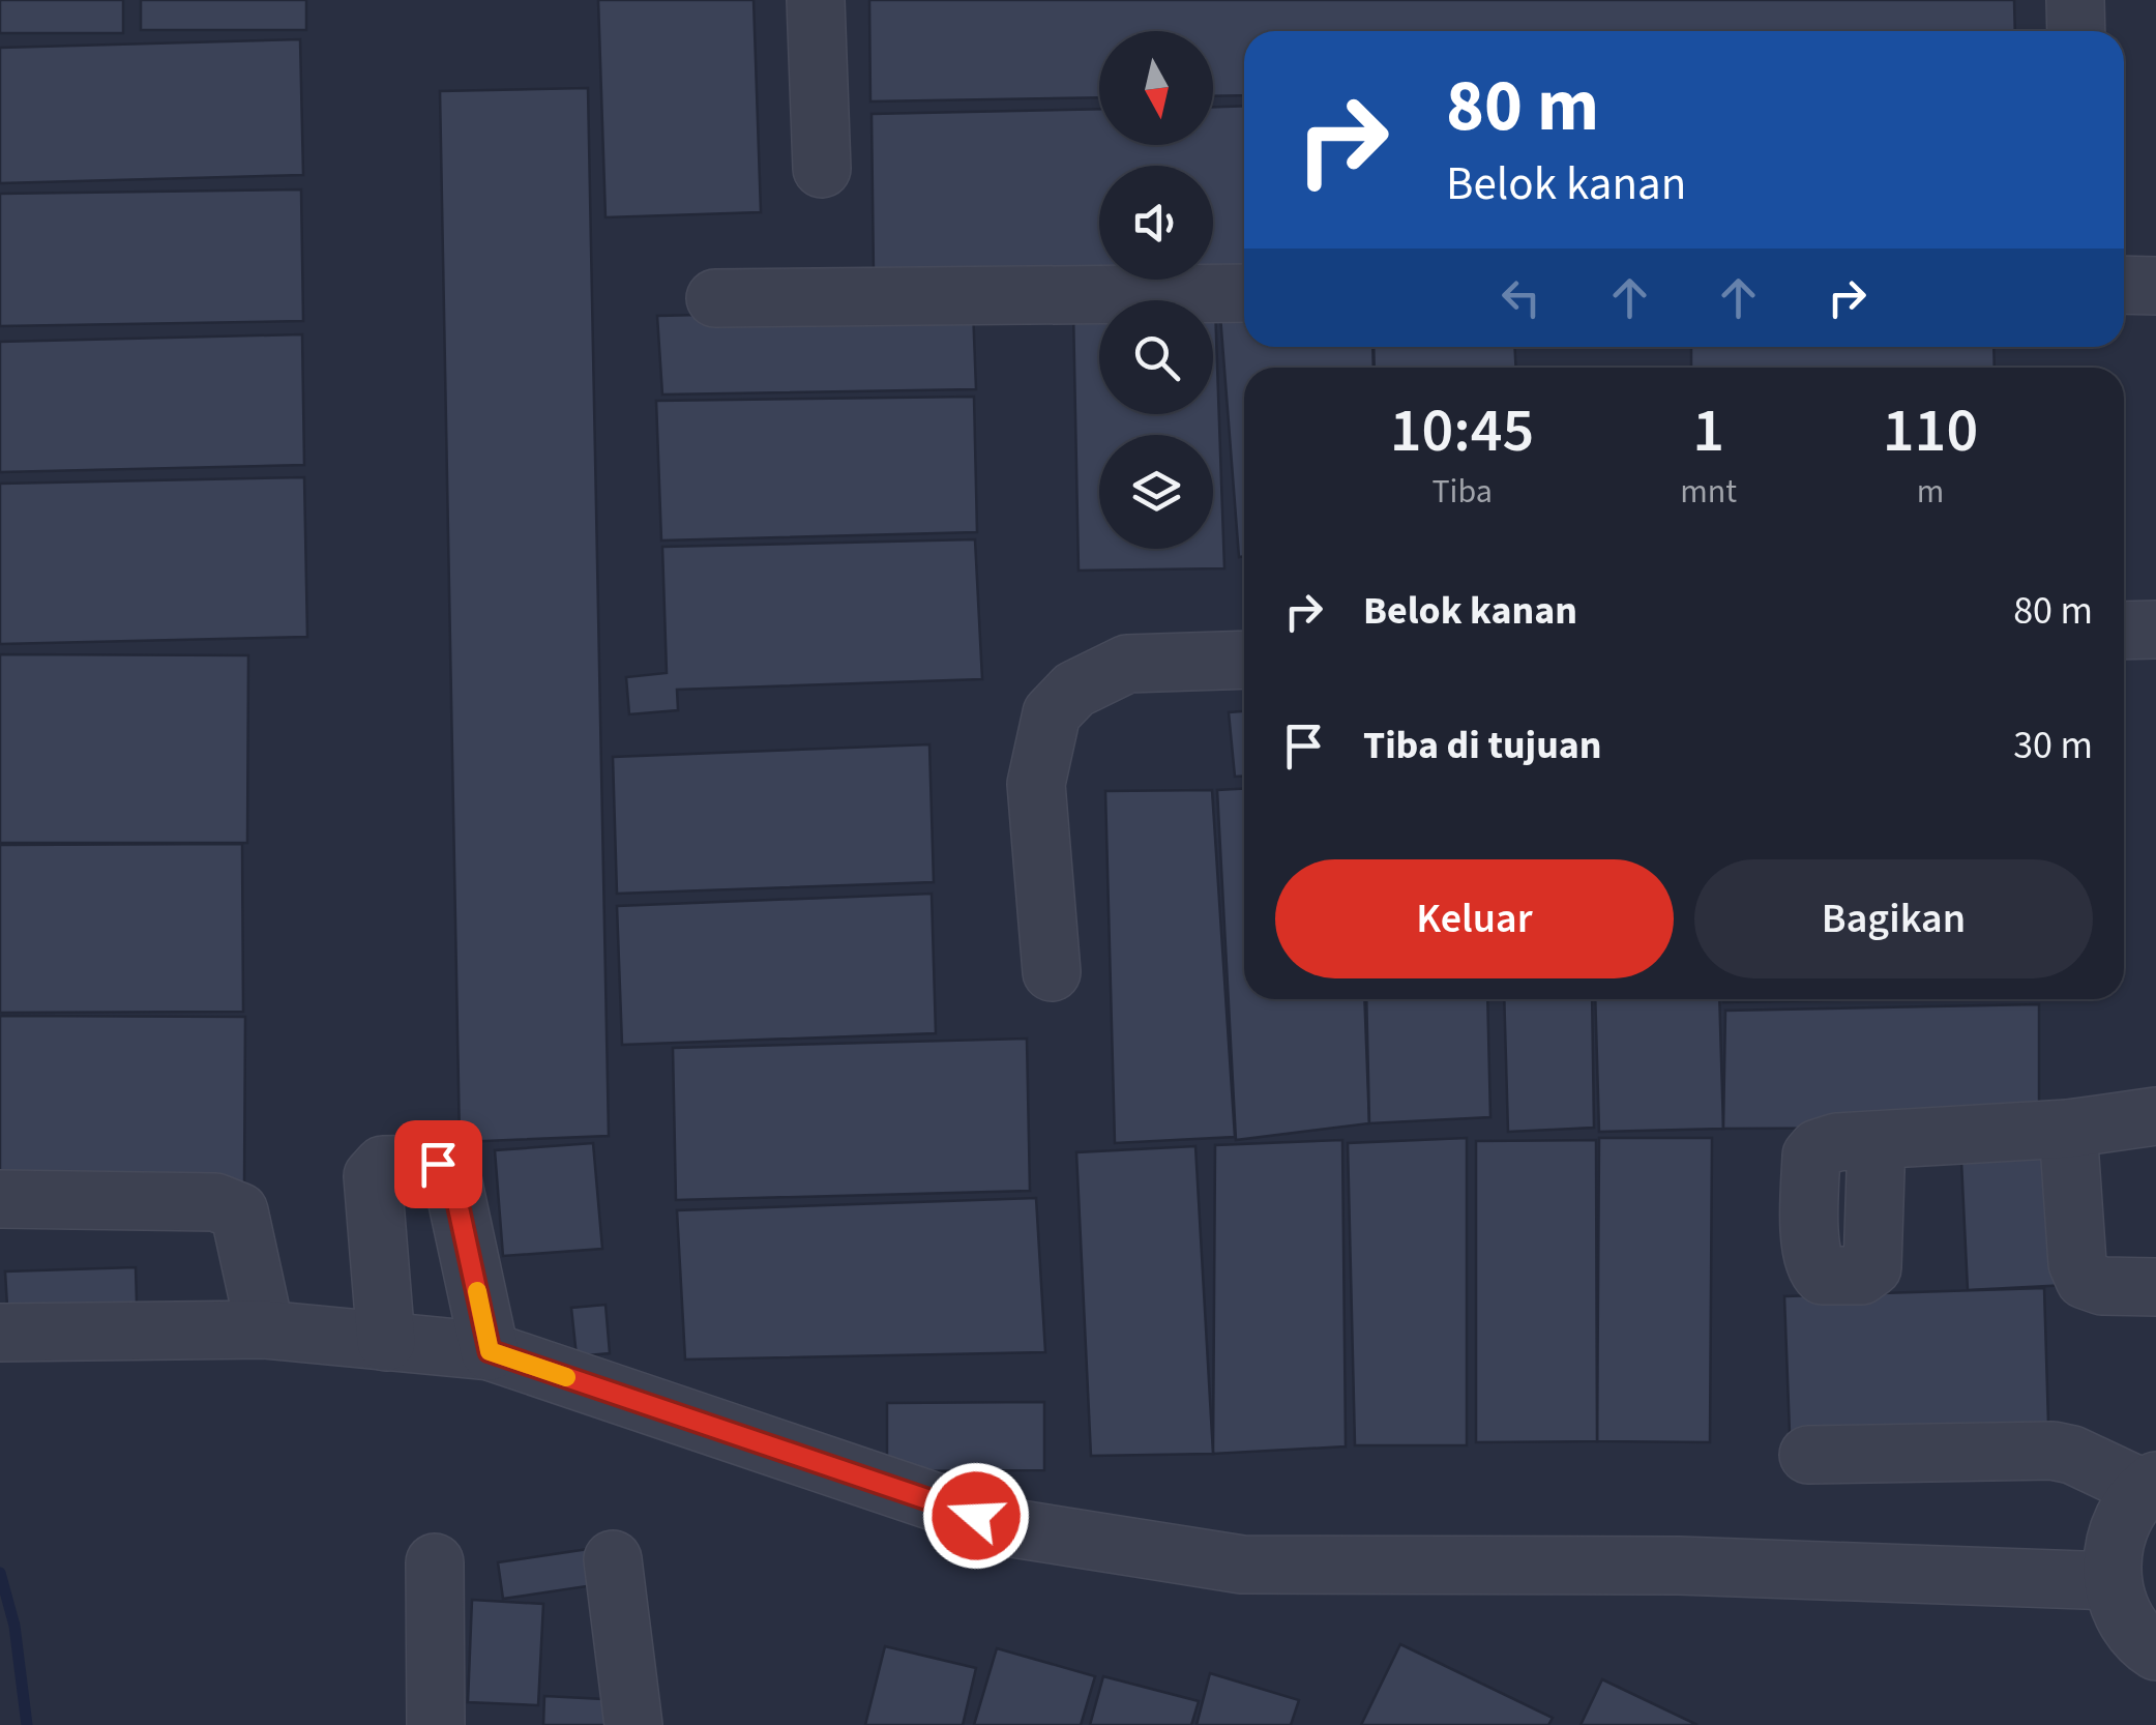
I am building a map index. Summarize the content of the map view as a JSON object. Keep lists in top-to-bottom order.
{
  "north": "bottom",
  "page": {
    "turn": ["80 m", "Belok kanan"],
    "eta": [
      "10:45",
      "Tiba",
      "1",
      "mnt",
      "110",
      "m"
    ],
    "list": [
      {
        "name": "Belok kanan",
        "value": "80 m"
      },
      {
        "name": "Tiba di tujuan",
        "value": "30 m"
      }
    ],
    "buttons": ["Keluar", "Bagikan"]
  }
}
